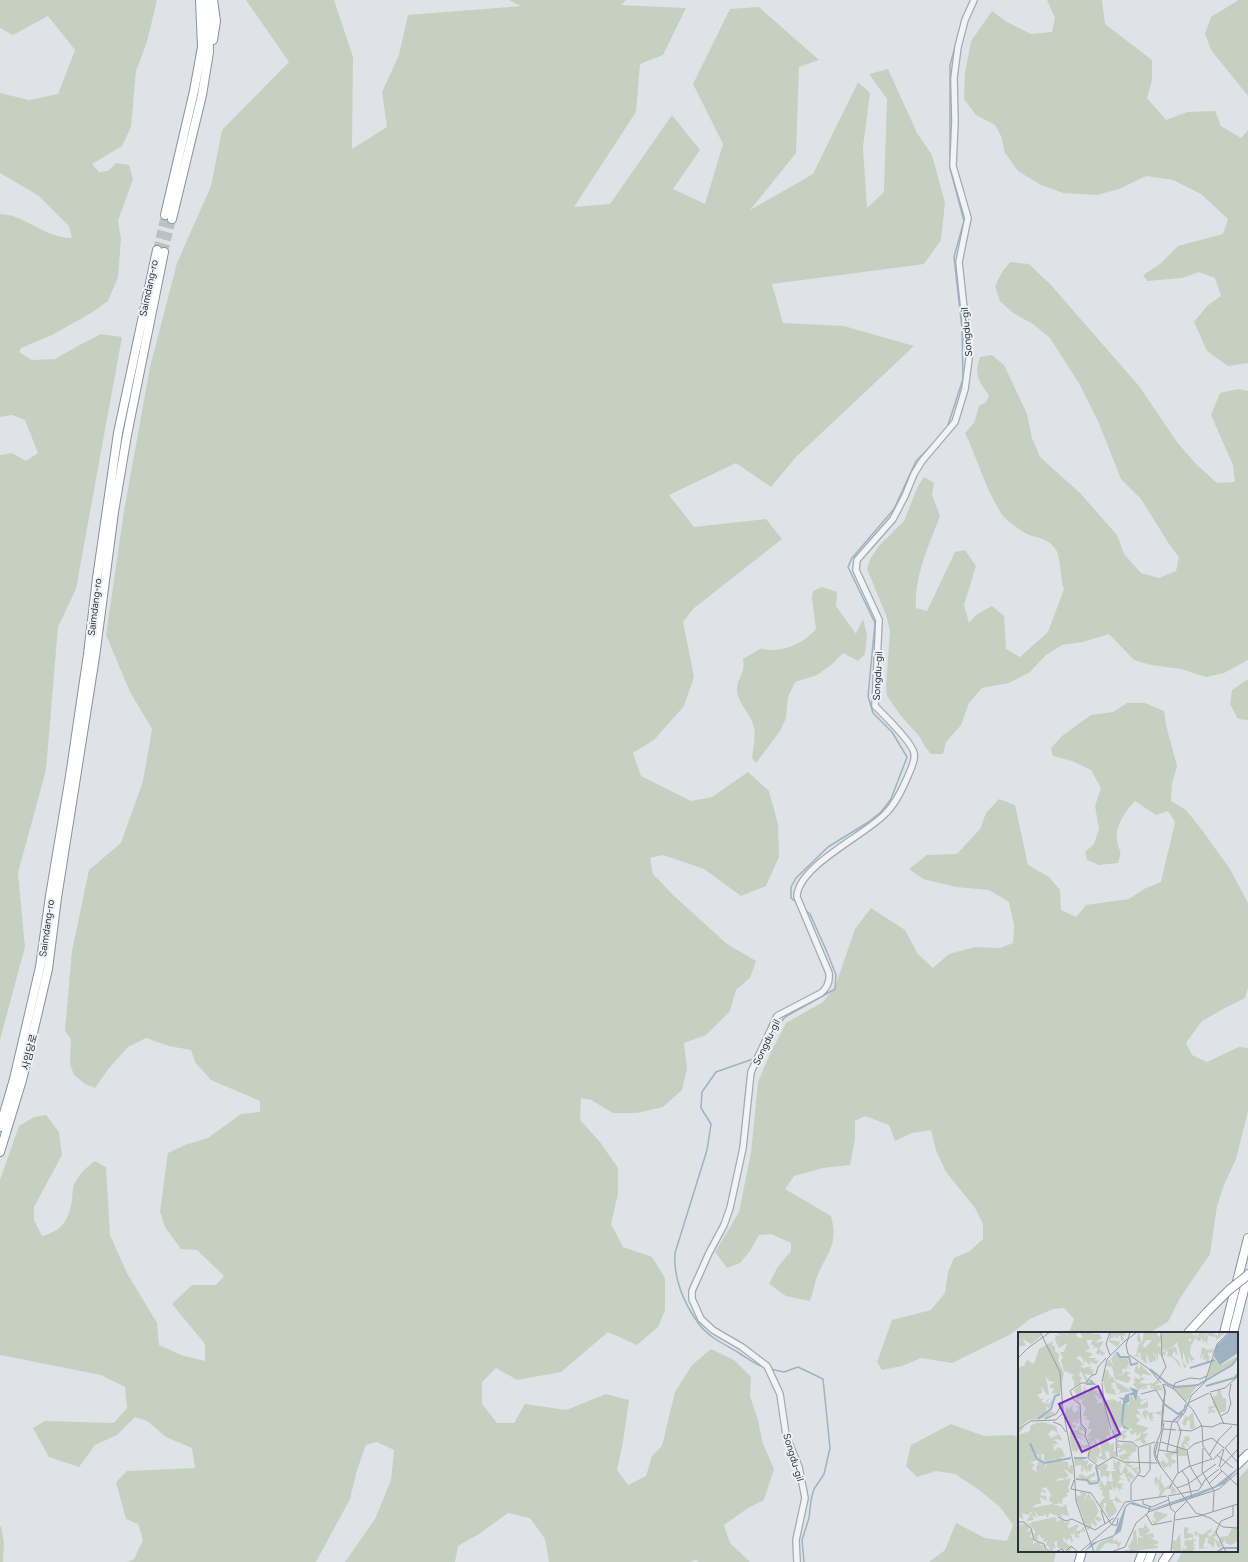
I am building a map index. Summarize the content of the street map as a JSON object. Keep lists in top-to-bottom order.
{
  "streets": {
    "highway": ["Saimdang-ro", "사임당로"],
    "street": ["Songdu-gil"]
  },
  "crossings": [
    ["Saimdang-ro", "사임당로"]
  ]
}
